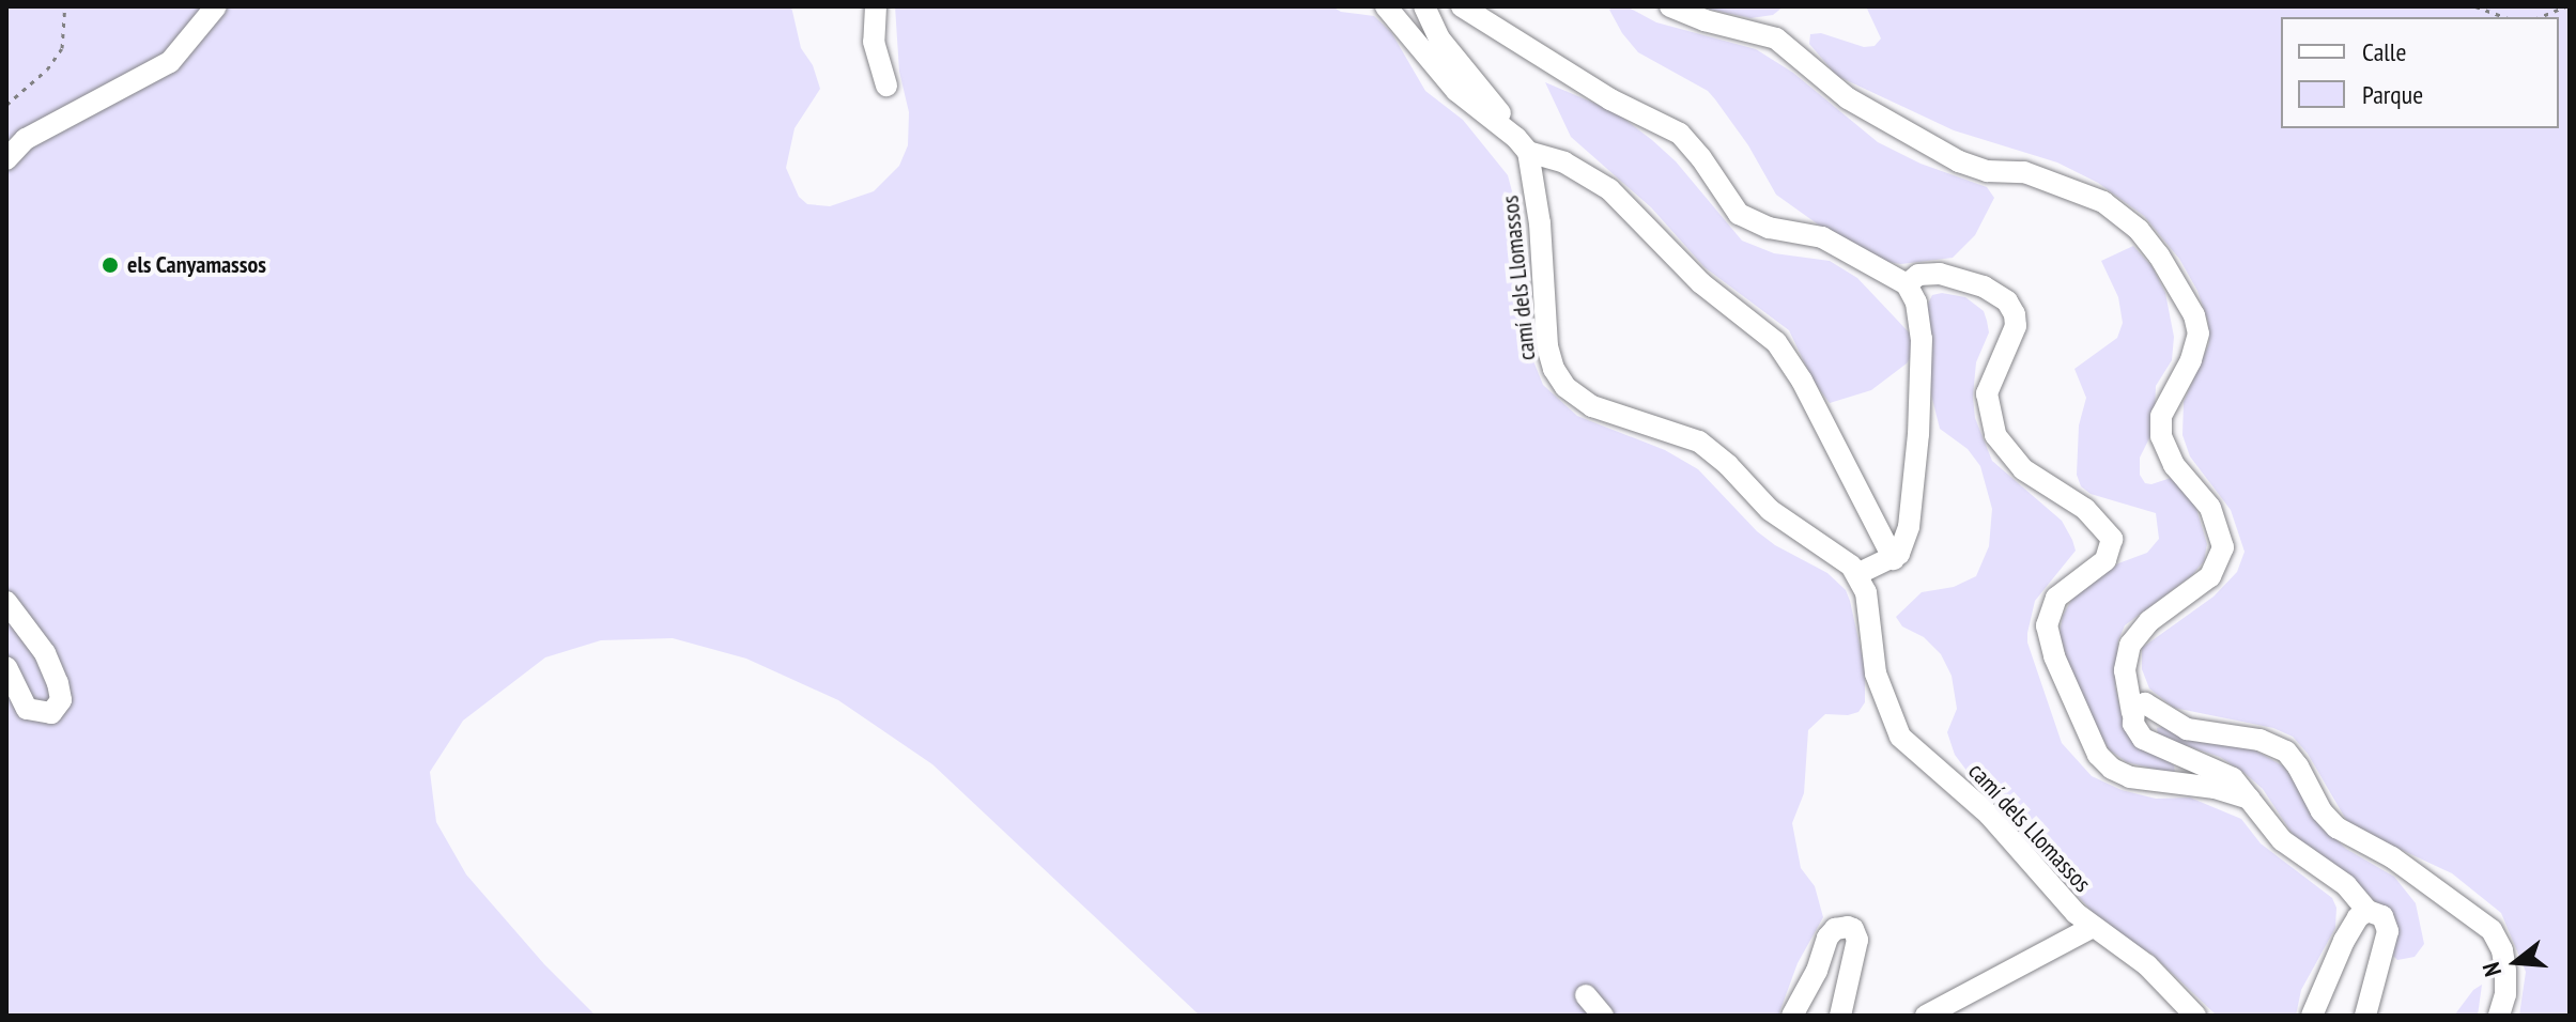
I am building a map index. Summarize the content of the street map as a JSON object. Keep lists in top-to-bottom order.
{
  "streets": {
    "street": ["camí dels Llomassos"]
  },
  "places": ["els Canyamassos"],
  "legend": ["Calle", "Parque"],
  "north": "left"
}
